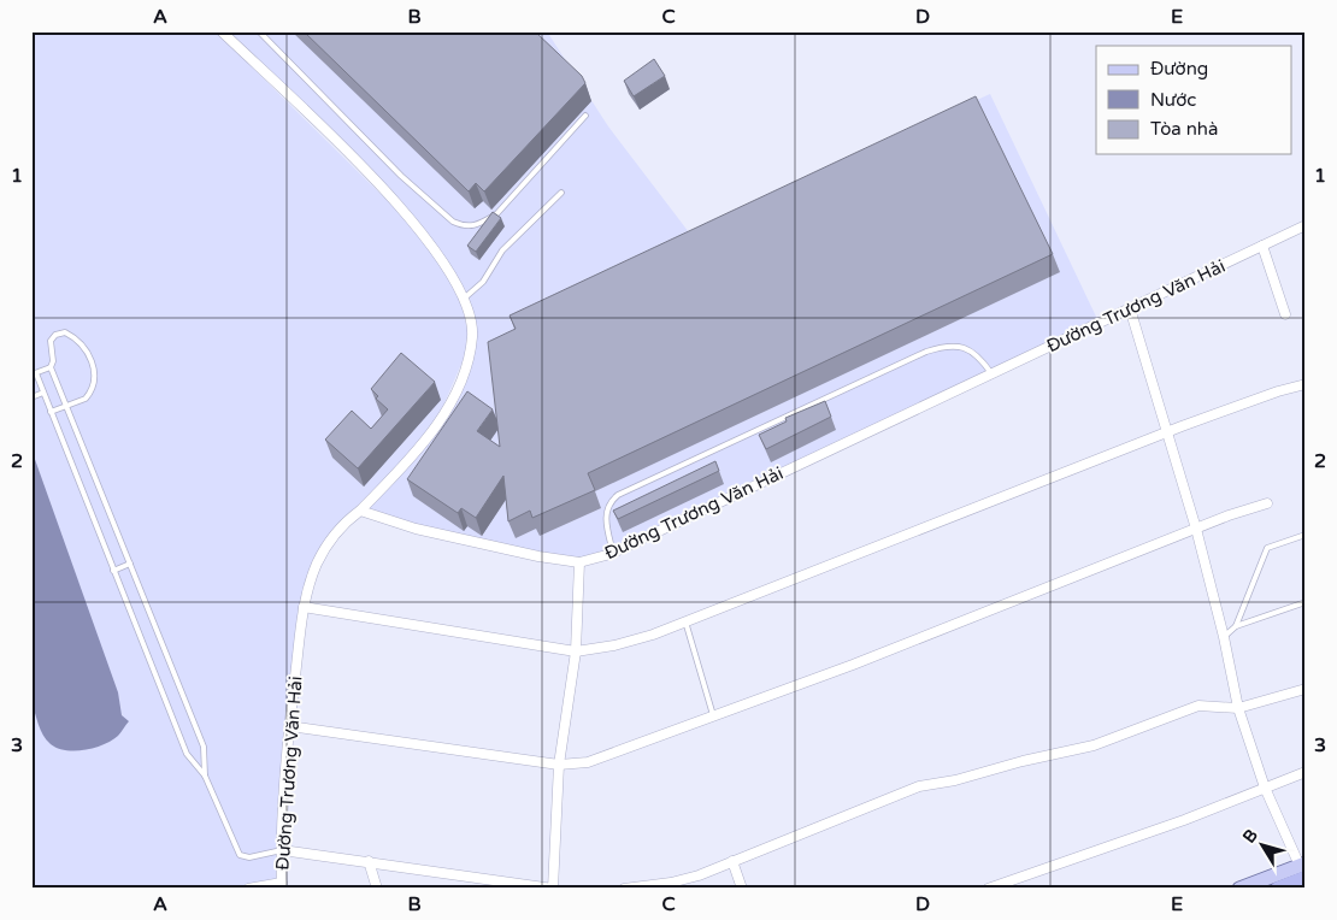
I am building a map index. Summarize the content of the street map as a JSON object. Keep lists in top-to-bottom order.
{
  "streets": {
    "street": ["Đường Trương Văn Hải"]
  },
  "legend": ["Đường", "Nước", "Tòa nhà"],
  "north": "top left",
  "grid": {
    "columns": [
      "A",
      "B",
      "C",
      "D",
      "E"
    ],
    "rows": ["1", "2", "3"]
  }
}
